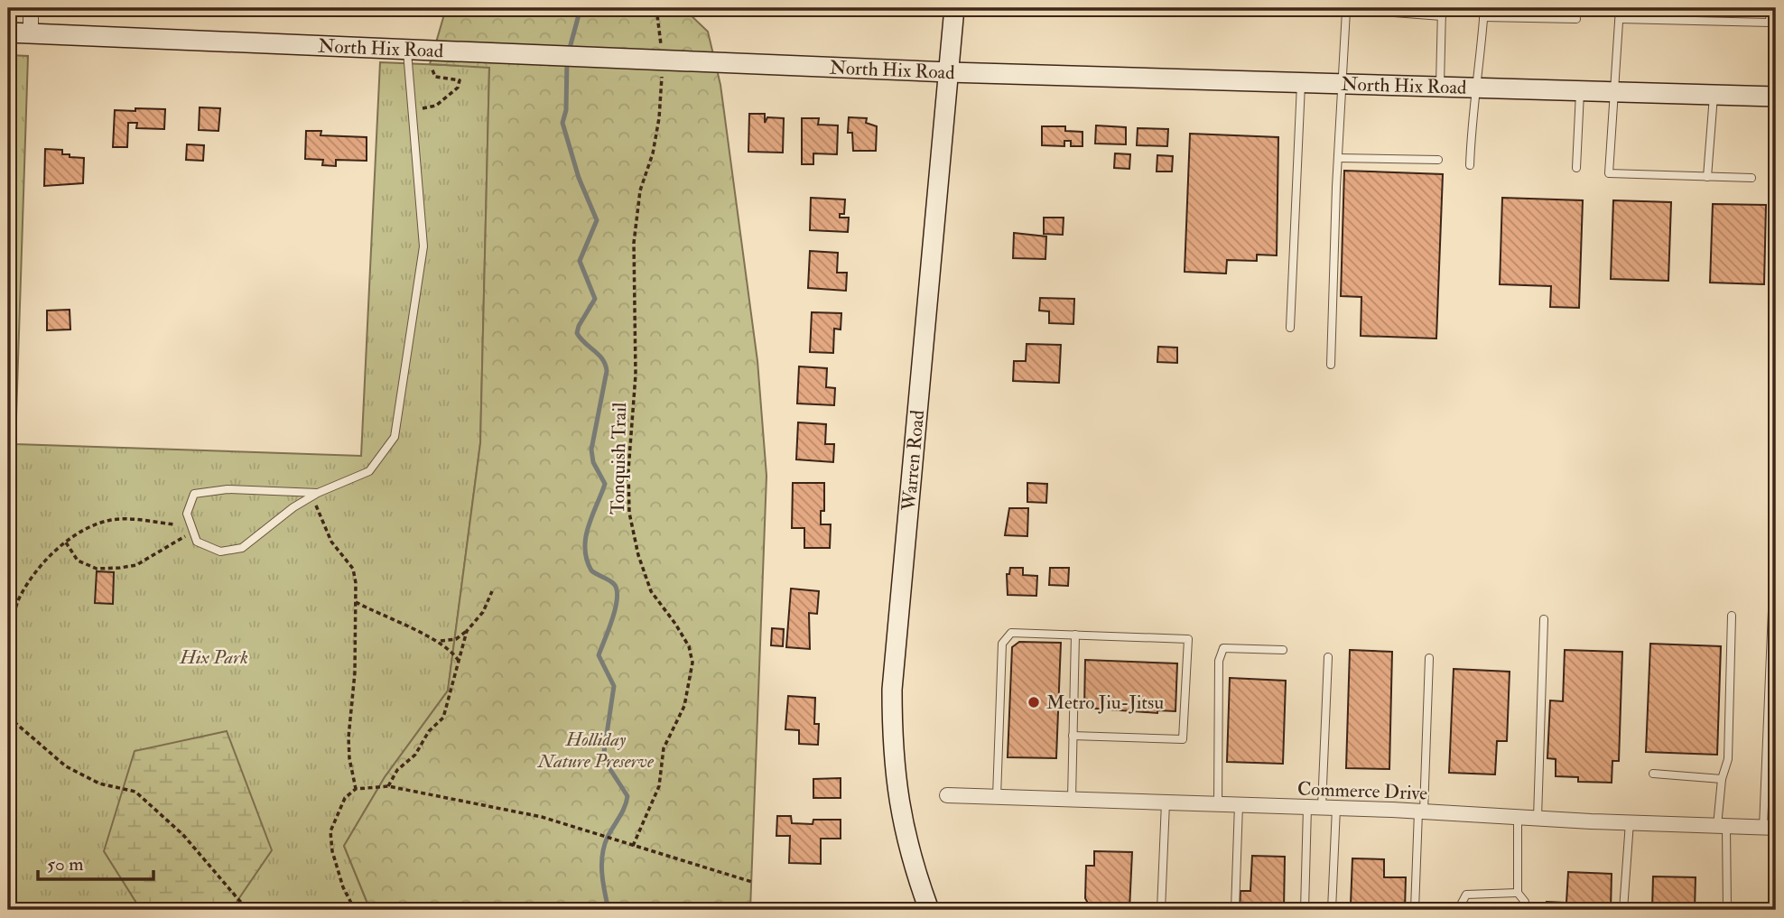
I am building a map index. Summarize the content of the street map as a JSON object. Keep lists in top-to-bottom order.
{
  "streets": {
    "street": ["North Hix Road", "Warren Road", "Commerce Drive"],
    "path": ["Tonquish Trail"]
  },
  "crossings": [
    ["North Hix Road", "Tonquish Trail"],
    ["North Hix Road", "Warren Road"]
  ],
  "parks": ["Hix Park", "Holliday Nature Preserve"],
  "places": ["Metro Jiu-Jitsu"],
  "scale_bar": "50 m"
}
